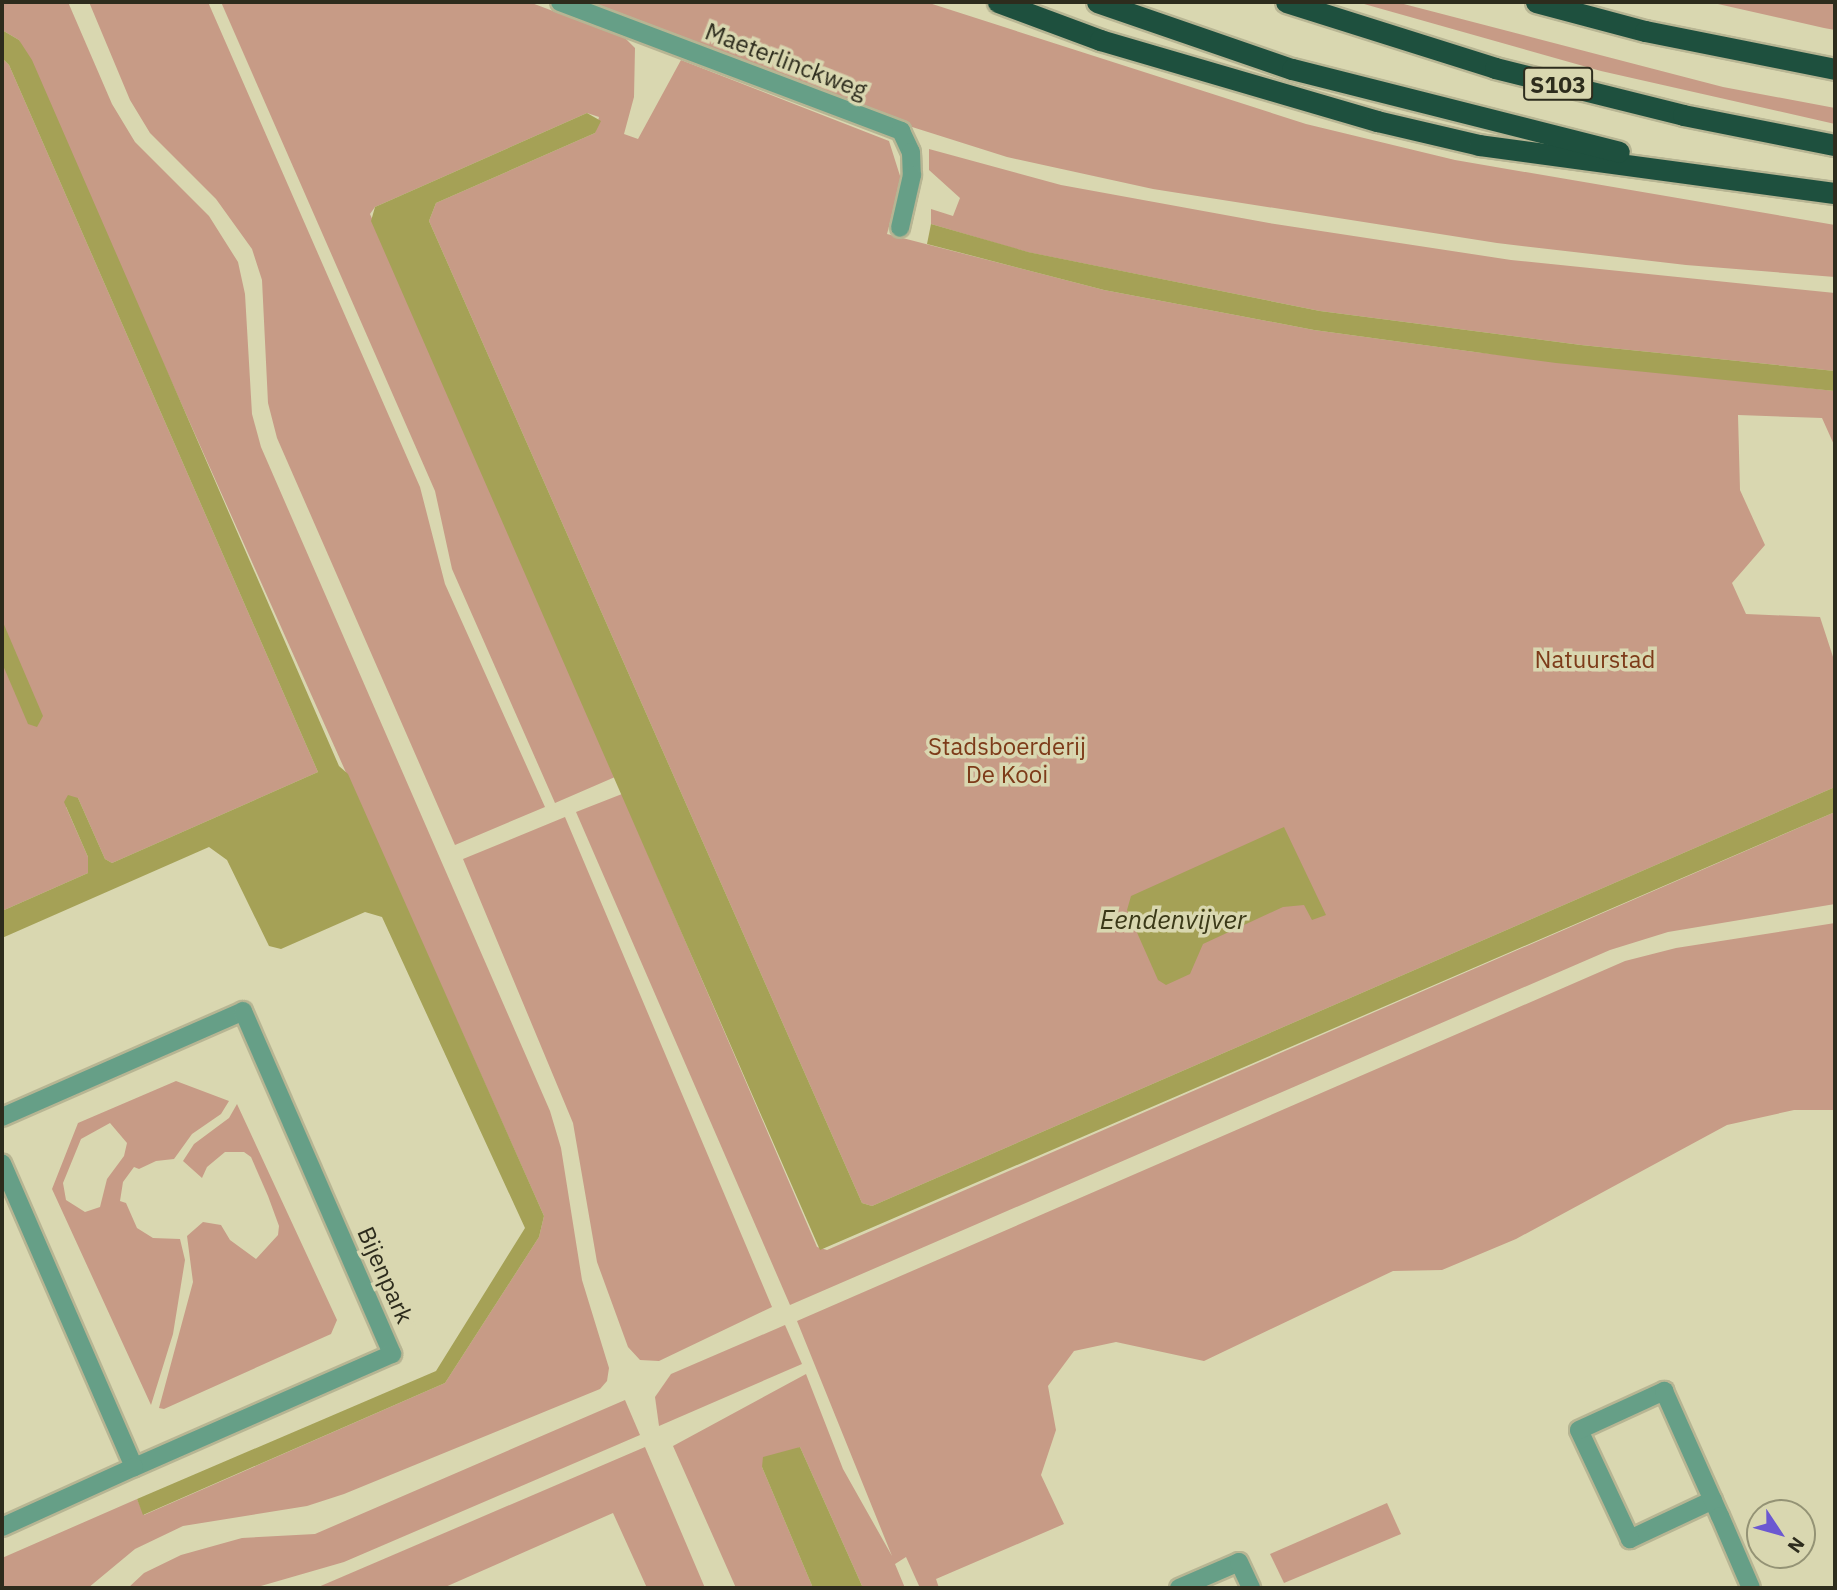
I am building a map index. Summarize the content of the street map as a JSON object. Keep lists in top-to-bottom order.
{
  "streets": {
    "highway": ["S103"],
    "street": ["Maeterlinckweg", "Bijenpark"]
  },
  "water": ["Eendenvijver"],
  "parks": ["Natuurstad", "Stadsboerderij De Kooi"],
  "north": "bottom right"
}
